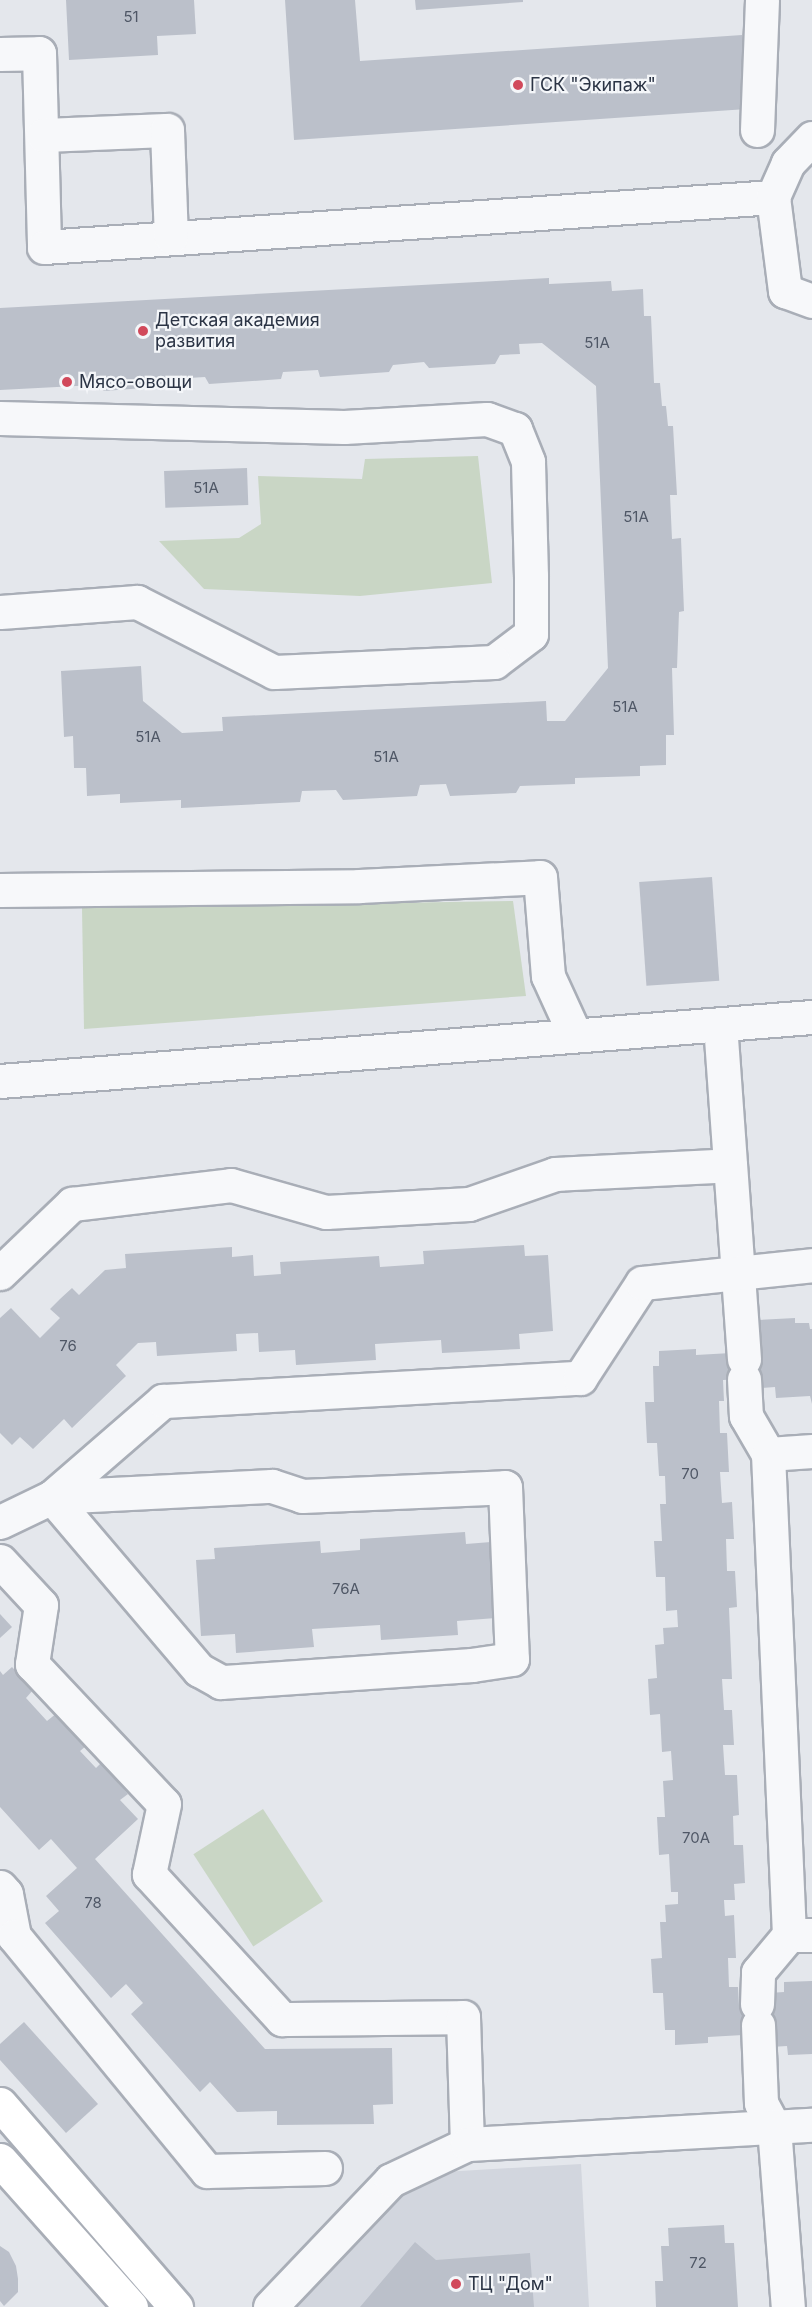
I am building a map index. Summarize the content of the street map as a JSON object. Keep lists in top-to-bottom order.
{
  "places": [
    "ГСК \"Экипаж\"",
    "Детская академия развития",
    "Мясо-овощи",
    "ТЦ \"Дом\""
  ],
  "house_numbers": [
    "51",
    "51А",
    "51А",
    "51А",
    "51А",
    "51А",
    "51А",
    "76",
    "70",
    "76А",
    "70А",
    "78",
    "72"
  ]
}
